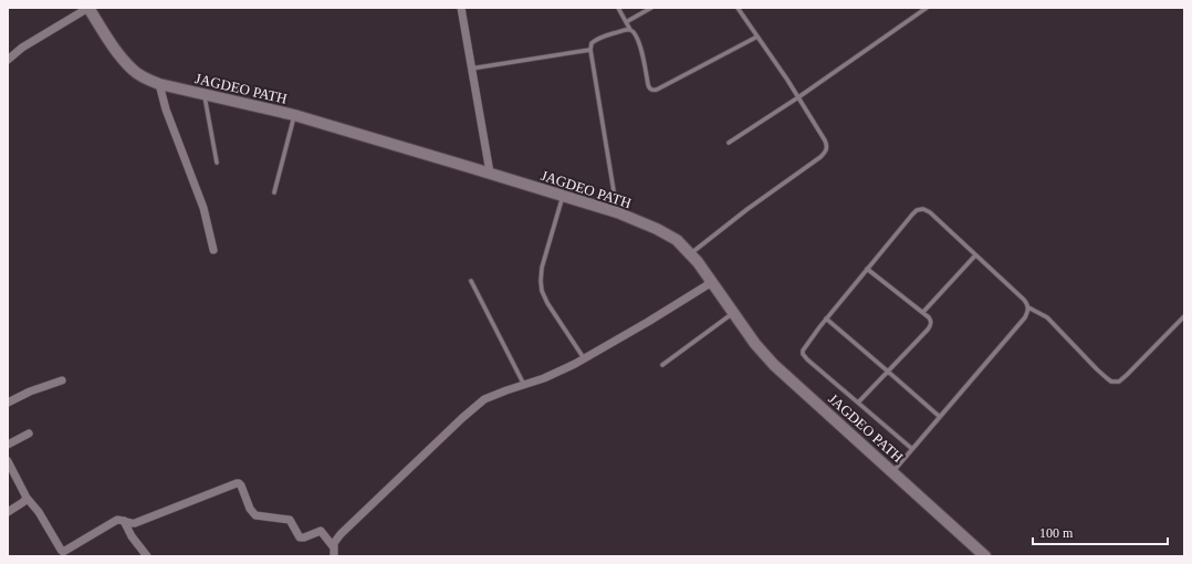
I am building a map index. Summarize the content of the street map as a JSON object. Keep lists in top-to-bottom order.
{
  "streets": {
    "main road": ["JAGDEO PATH"]
  },
  "scale_bar": "100 m"
}
